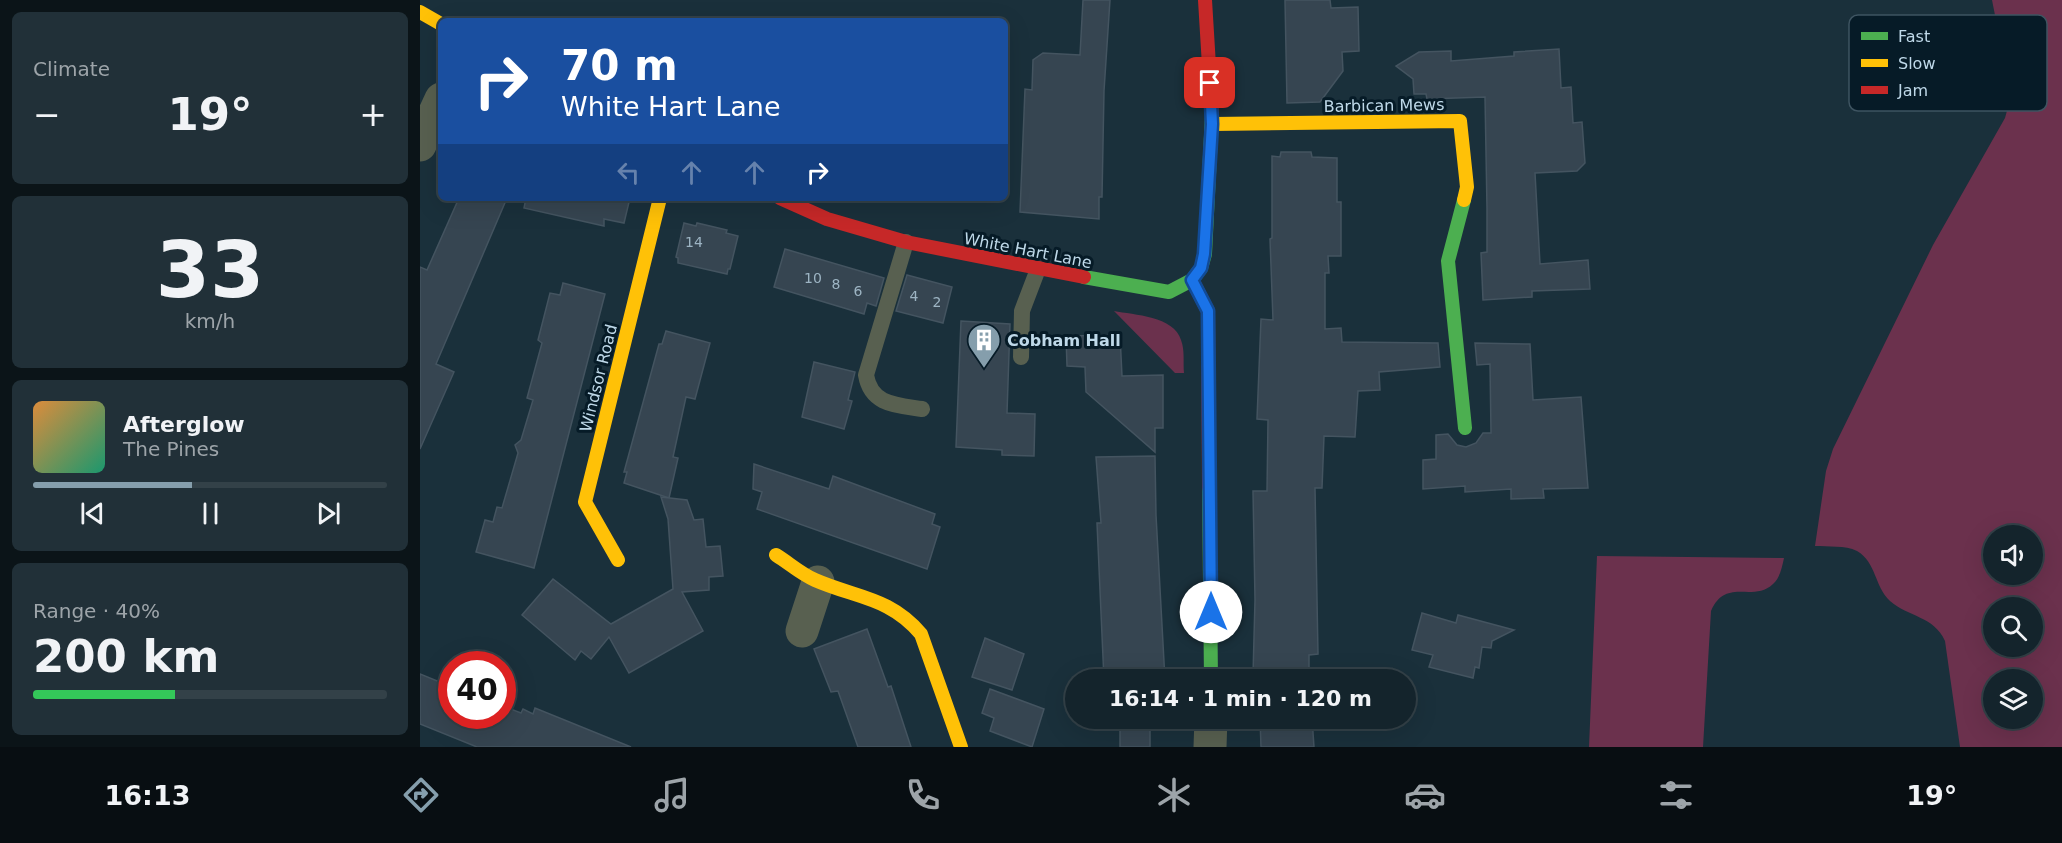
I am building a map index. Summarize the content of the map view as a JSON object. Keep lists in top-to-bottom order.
{
  "streets": {
    "street": ["Barbican Mews", "White Hart Lane", "Windsor Road"]
  },
  "places": {
    "building": ["Cobham Hall"]
  },
  "house_numbers": [
    "14",
    "10",
    "8",
    "6",
    "4",
    "2"
  ],
  "legend": ["Fast", "Slow", "Jam"],
  "page": {
    "tile": [
      "Climate",
      ["33", "km/h"],
      ["Range · 40%", "200 km"]
    ],
    "turn": ["70 m", "White Hart Lane"],
    "heat": ["−", "19°", "+"],
    "song": ["Afterglow", "The Pines"],
    "limit": "40",
    "trip": "16:14 · 1 min · 120 m",
    "tabs": ["16:13", "19°"]
  }
}
